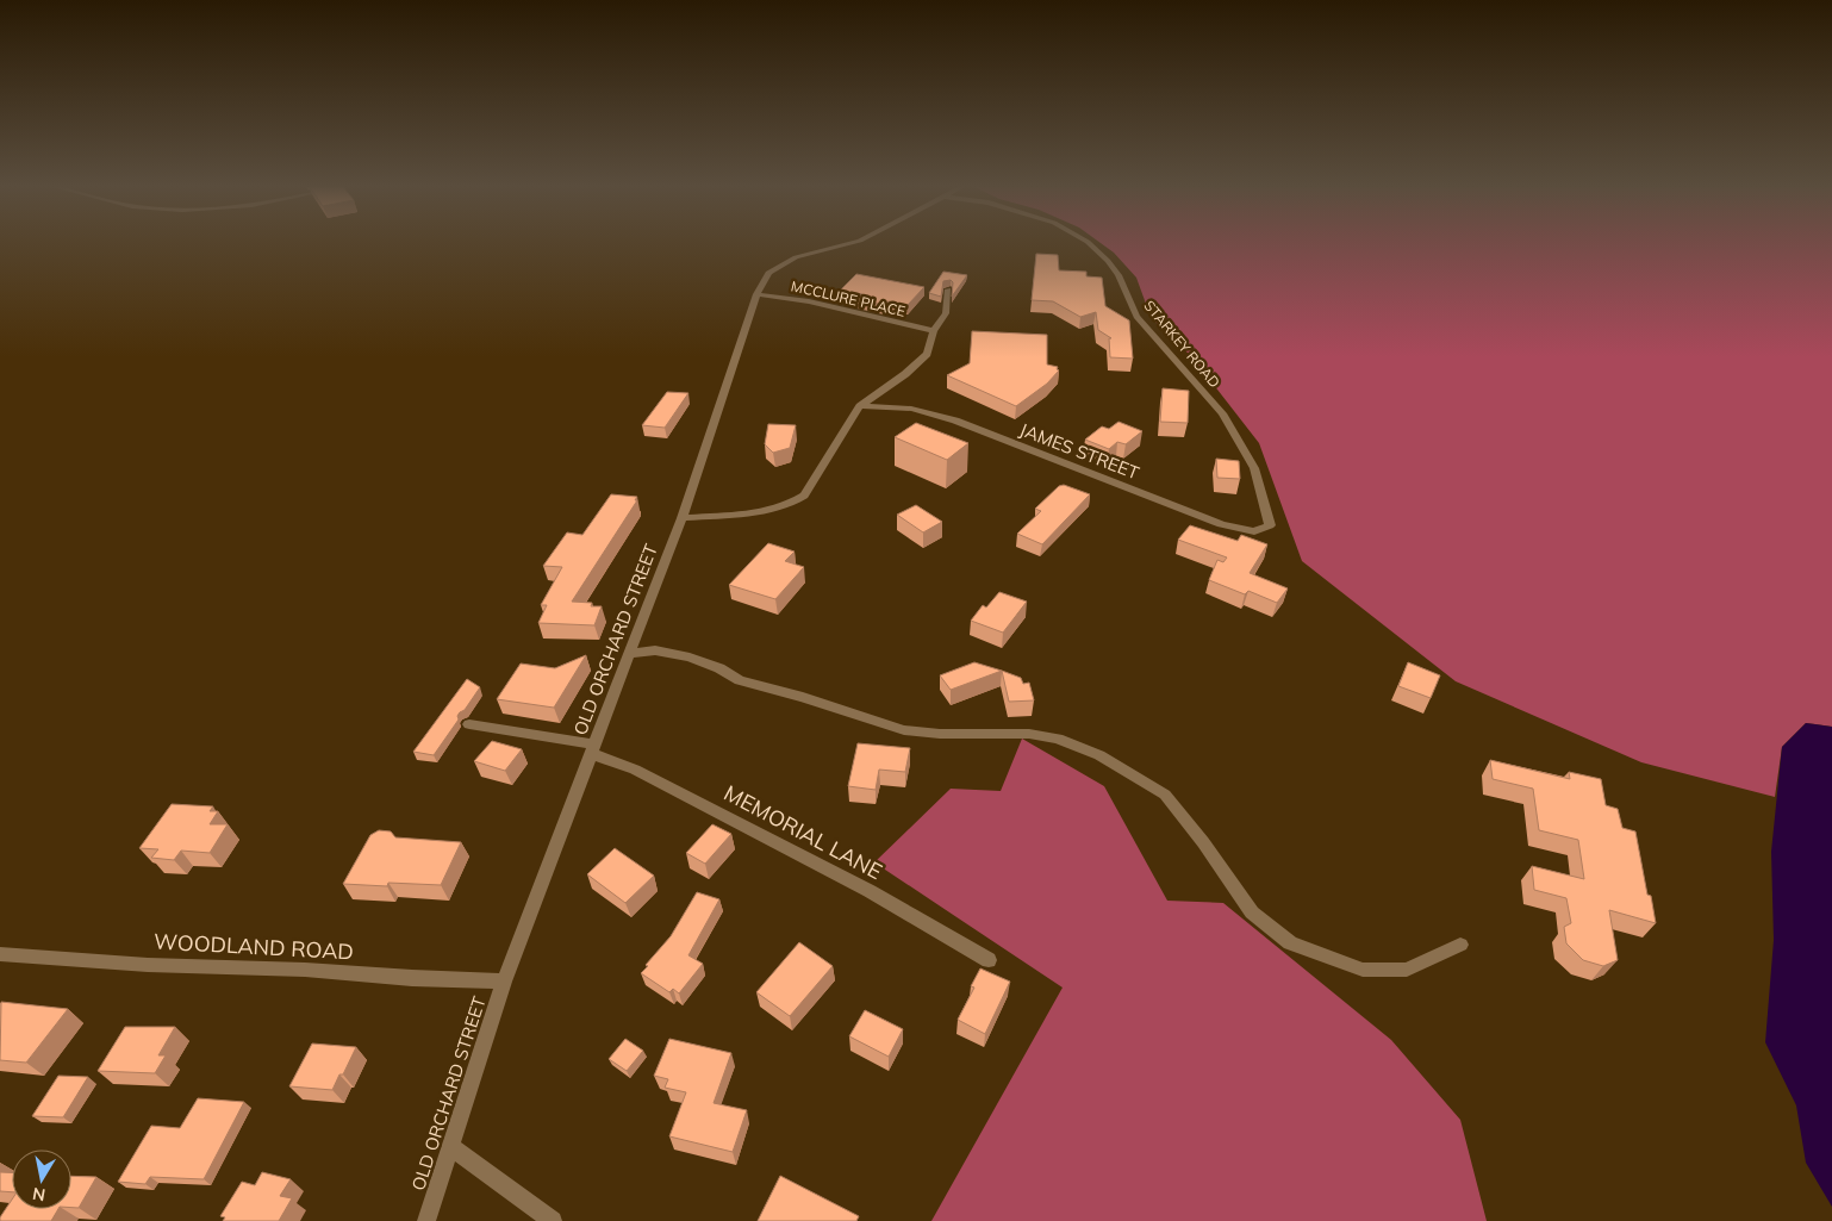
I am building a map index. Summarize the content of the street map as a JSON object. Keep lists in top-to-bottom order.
{
  "streets": {
    "street": [
      "MCCLURE PLACE",
      "STARKEY ROAD",
      "JAMES STREET",
      "OLD ORCHARD STREET",
      "MEMORIAL LANE",
      "WOODLAND ROAD"
    ]
  },
  "crossings": [
    ["MCCLURE PLACE", "OLD ORCHARD STREET"],
    ["STARKEY ROAD", "JAMES STREET"],
    ["OLD ORCHARD STREET", "MEMORIAL LANE"],
    ["OLD ORCHARD STREET", "WOODLAND ROAD"]
  ],
  "north": "bottom"
}
